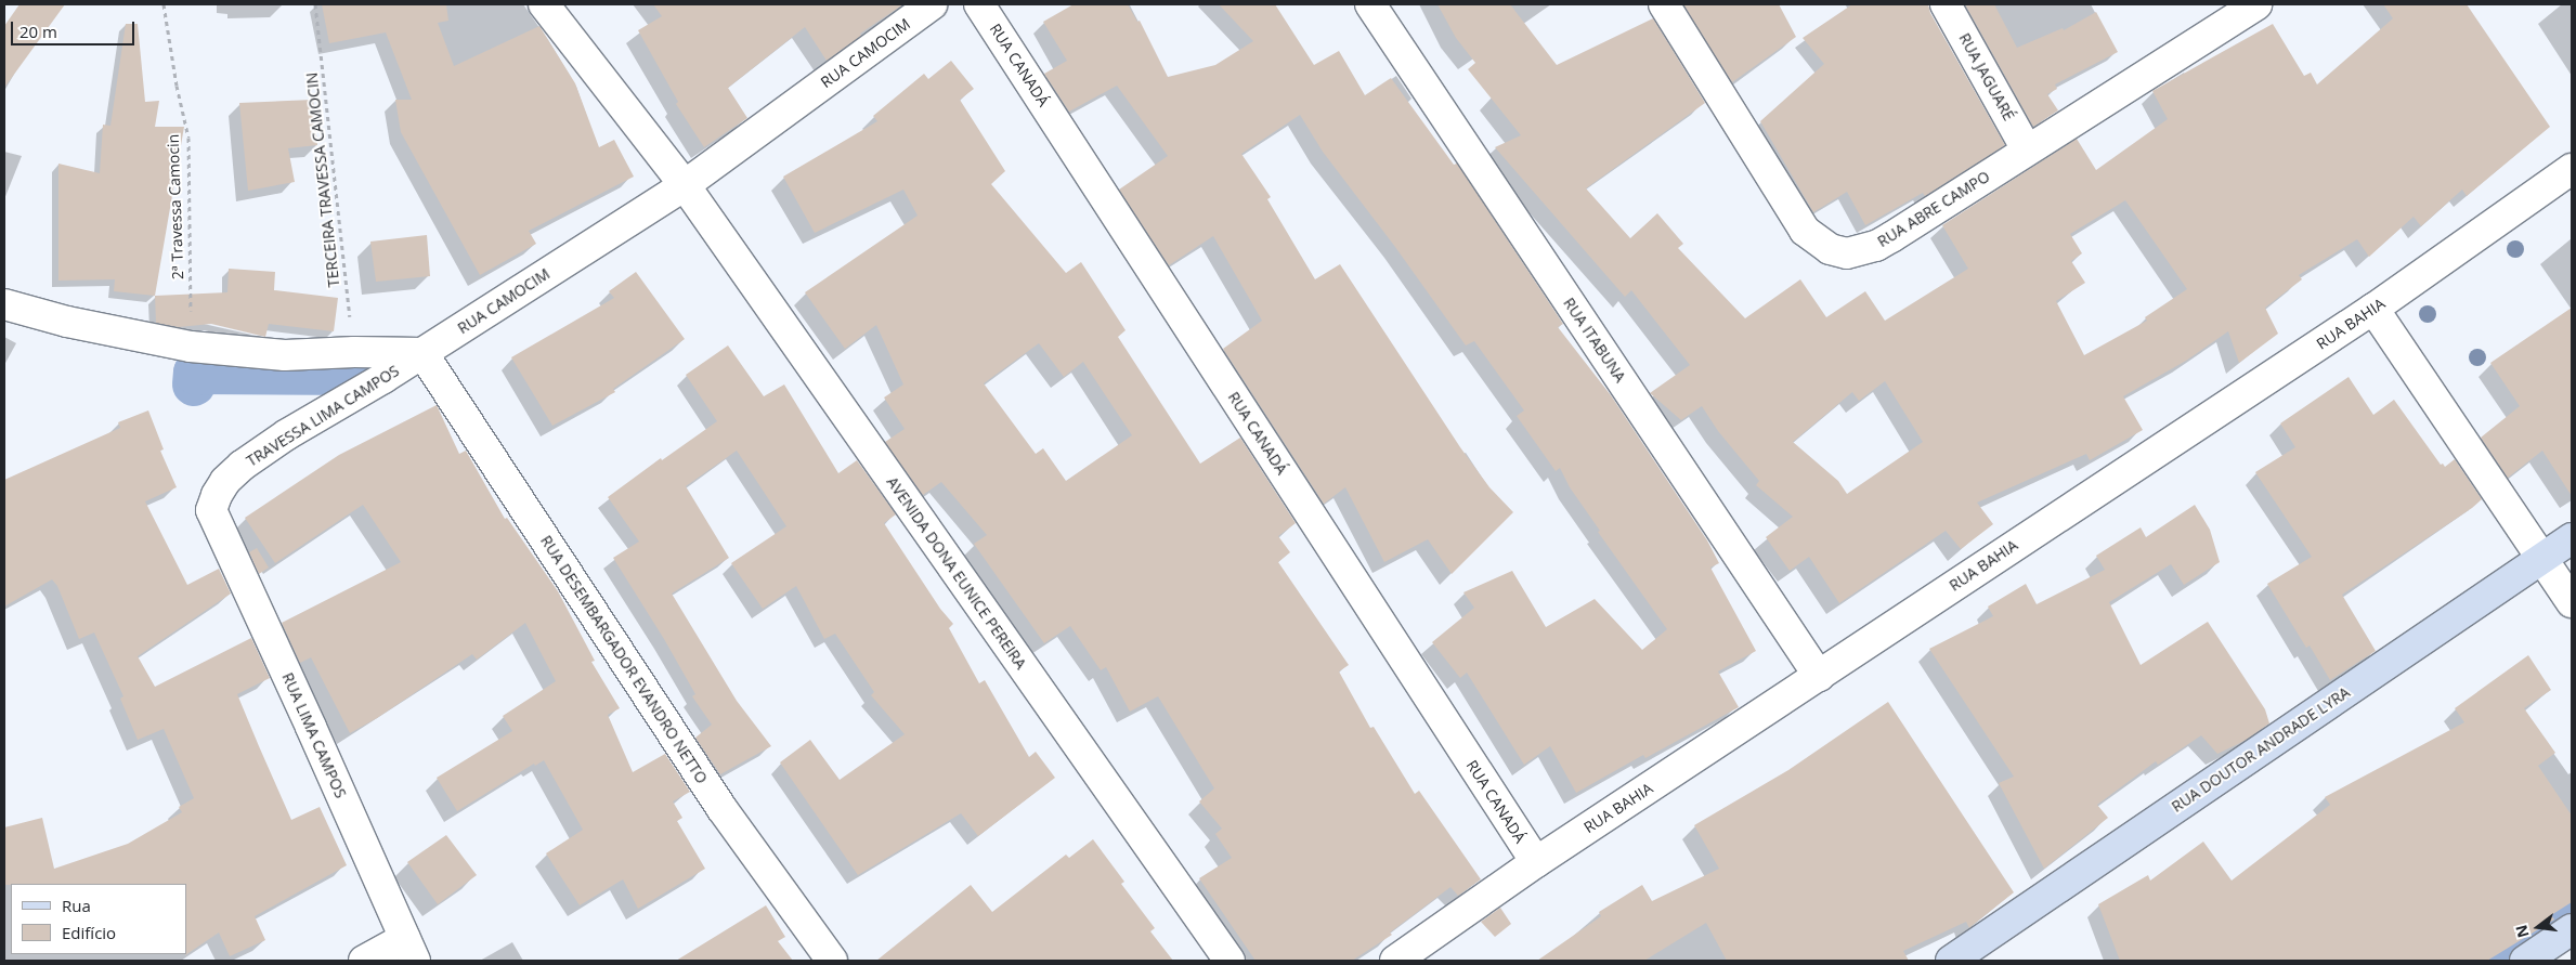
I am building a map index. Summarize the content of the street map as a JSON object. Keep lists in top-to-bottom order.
{
  "streets": {
    "main road": ["RUA DOUTOR ANDRADE LYRA"],
    "street": [
      "RUA CAMOCIM",
      "RUA CANADÁ",
      "RUA JAGUARÉ",
      "RUA ABRE CAMPO",
      "RUA BAHIA",
      "RUA ITABUNA",
      "TRAVESSA LIMA CAMPOS",
      "AVENIDA DONA EUNICE PEREIRA",
      "RUA DESEMBARGADOR EVANDRO NETTO",
      "RUA LIMA CAMPOS"
    ],
    "path": ["TERCEIRA TRAVESSA CAMOCIN", "2ª Travessa Camocin"]
  },
  "crossings": [
    ["RUA CAMOCIM", "TRAVESSA LIMA CAMPOS"],
    ["RUA CAMOCIM", "AVENIDA DONA EUNICE PEREIRA"],
    ["RUA CAMOCIM", "RUA DESEMBARGADOR EVANDRO NETTO"],
    ["RUA CANADÁ", "RUA BAHIA"],
    ["RUA JAGUARÉ", "RUA ABRE CAMPO"],
    ["RUA BAHIA", "RUA ITABUNA"],
    ["TRAVESSA LIMA CAMPOS", "RUA DESEMBARGADOR EVANDRO NETTO"],
    ["TRAVESSA LIMA CAMPOS", "RUA LIMA CAMPOS"]
  ],
  "legend": ["Rua", "Edifício"],
  "scale_bar": "20 m",
  "north": "left"
}
